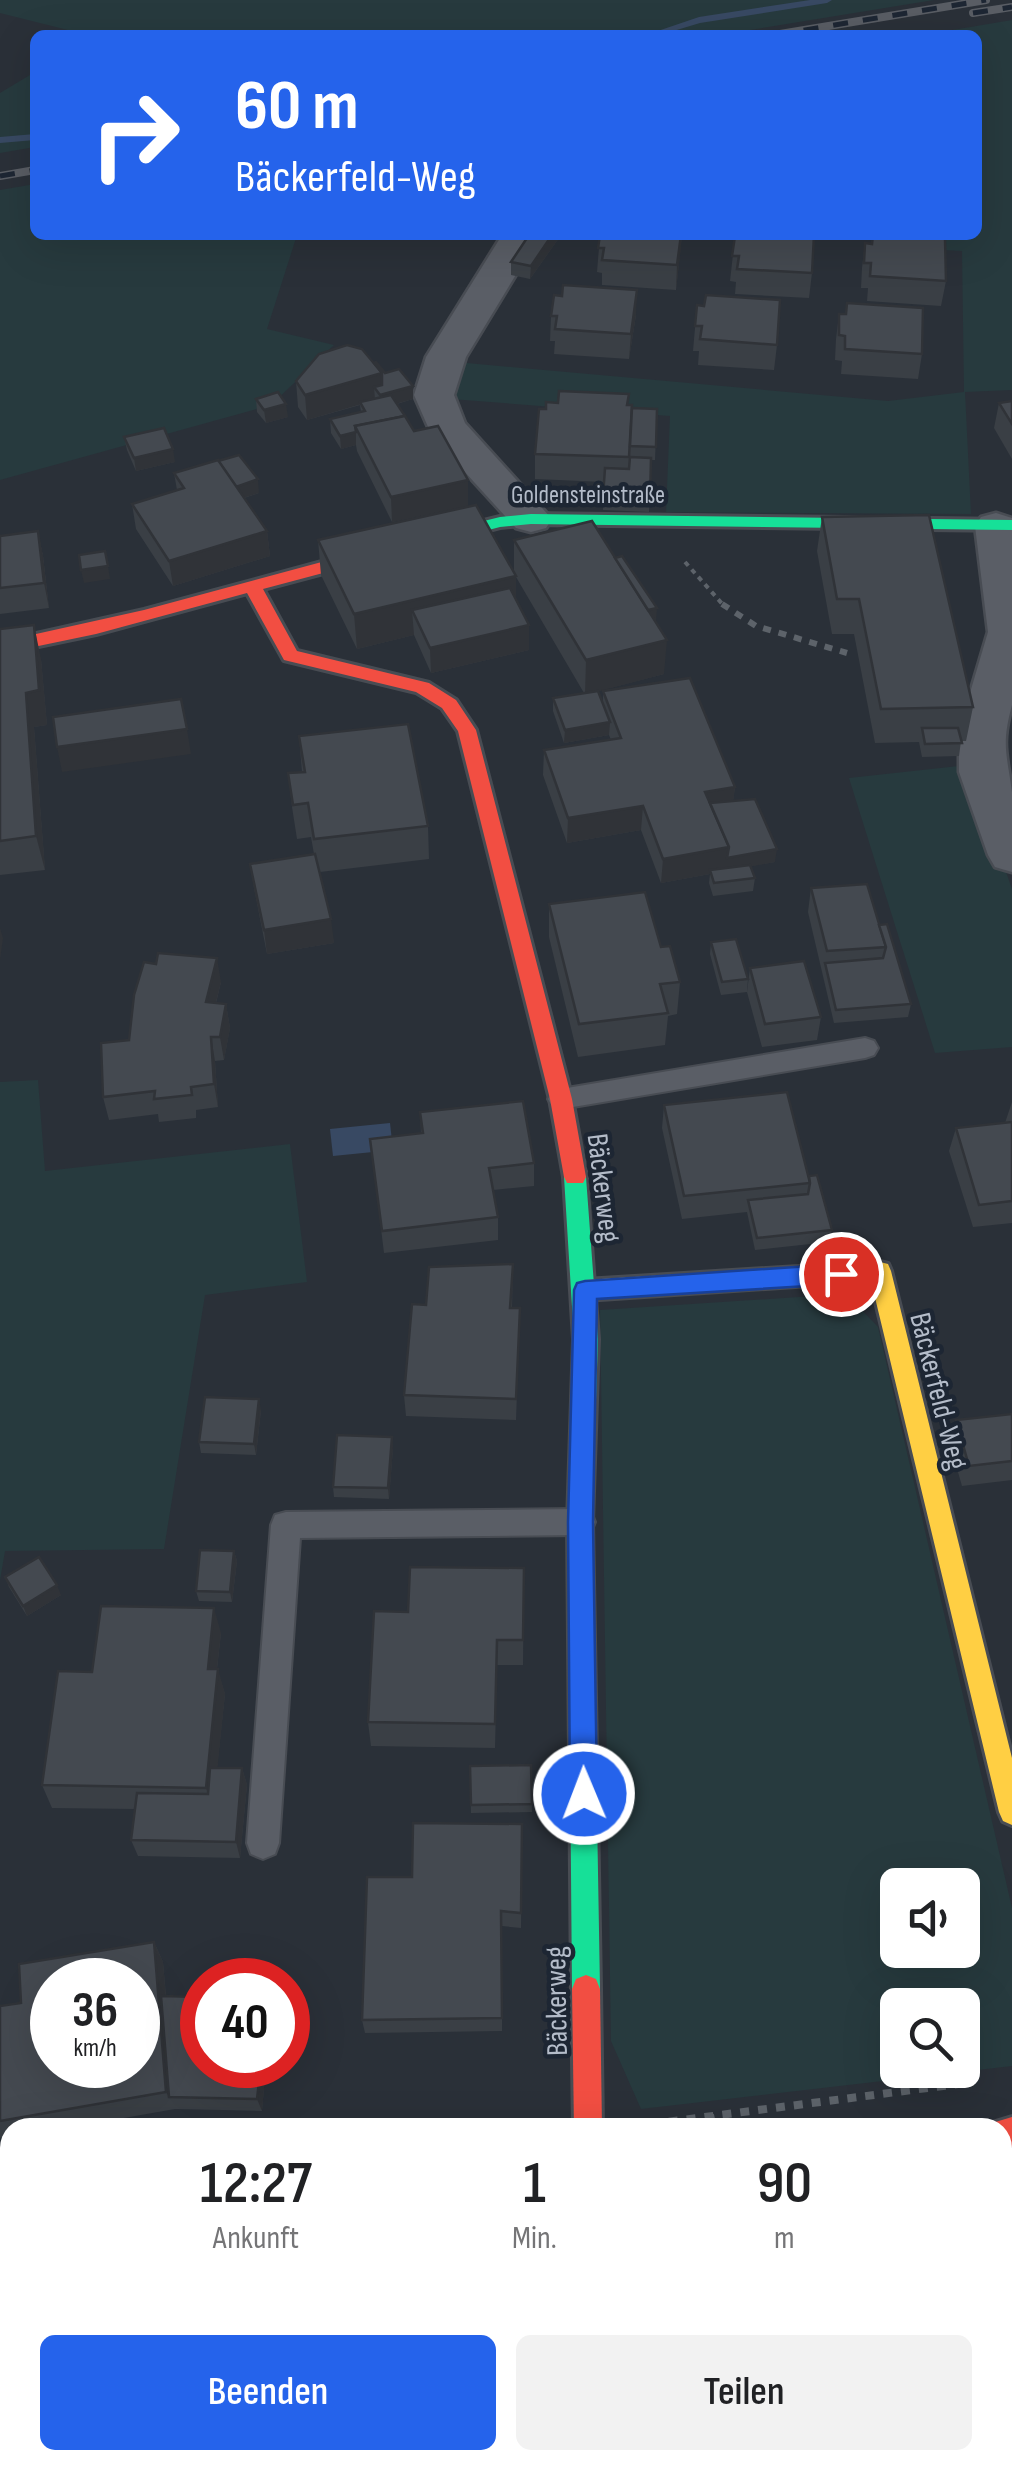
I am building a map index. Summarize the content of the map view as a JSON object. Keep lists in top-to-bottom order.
{
  "streets": {
    "street": ["Goldensteinstraße", "Bäckerweg", "Bäckerfeld-Weg"]
  },
  "crossings": [
    ["Goldensteinstraße", "Bäckerweg"],
    ["Bäckerweg", "Bäckerfeld-Weg"]
  ],
  "page": {
    "turn": ["60 m", "Bäckerfeld-Weg"],
    "speed": "36 km/h",
    "limit": "40",
    "eta": [
      "12:27",
      "Ankunft",
      "1",
      "Min.",
      "90",
      "m"
    ],
    "buttons": ["Beenden", "Teilen"]
  }
}
